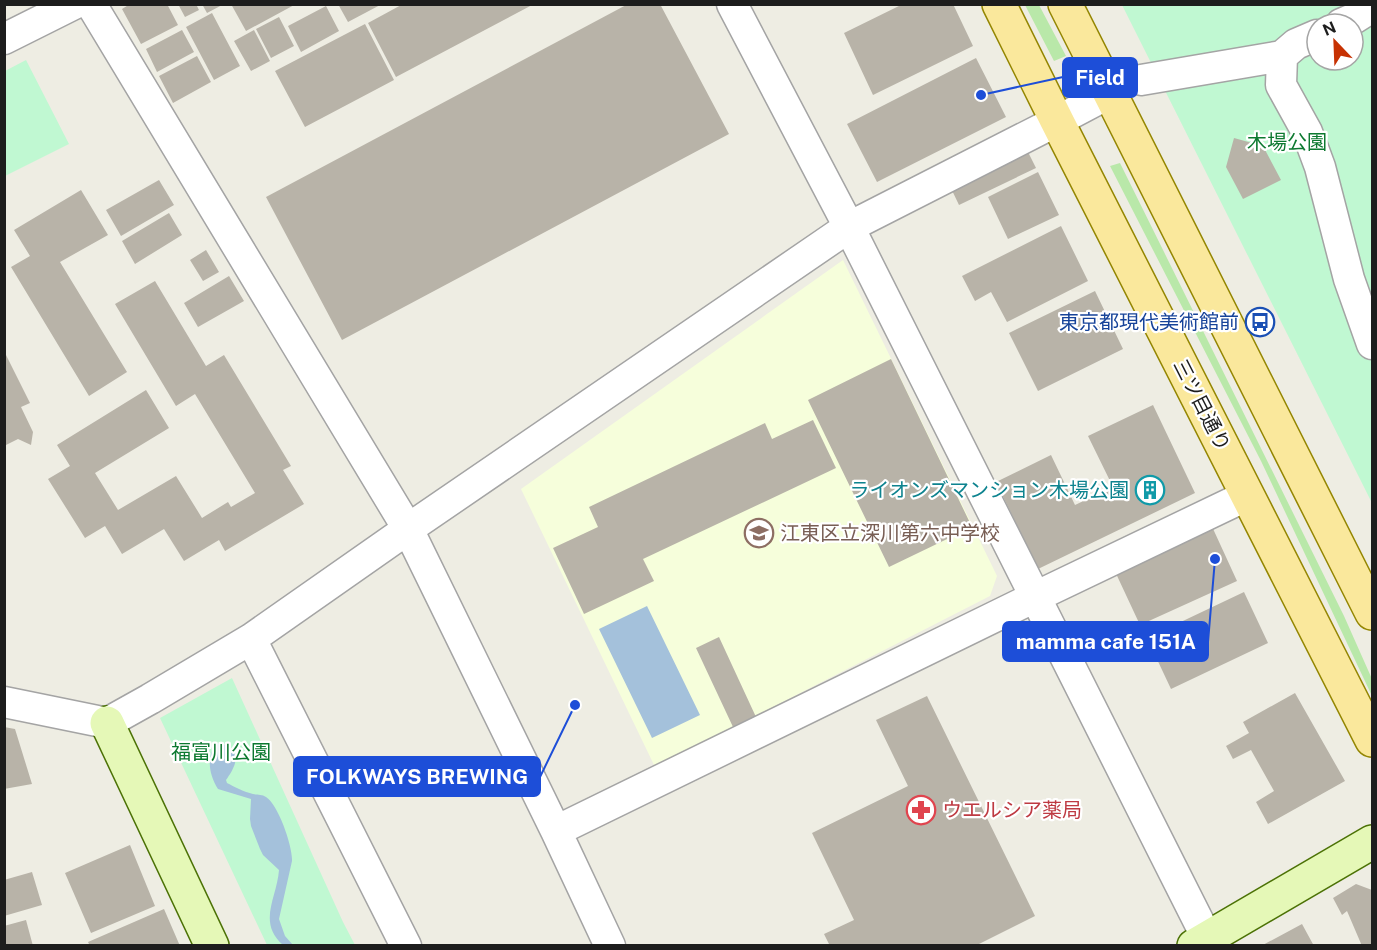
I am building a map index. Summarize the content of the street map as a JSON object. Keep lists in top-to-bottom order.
{
  "streets": {
    "main road": ["三ツ目通り"]
  },
  "parks": ["木場公園", "福富川公園"],
  "places": {
    "other": ["Field", "mamma cafe 151A", "FOLKWAYS BREWING"],
    "bus stop": ["東京都現代美術館前"],
    "building": ["ライオンズマンション木場公園"],
    "school or university": ["江東区立深川第六中学校"],
    "pharmacy": ["ウエルシア薬局"]
  },
  "north": "top left"
}
